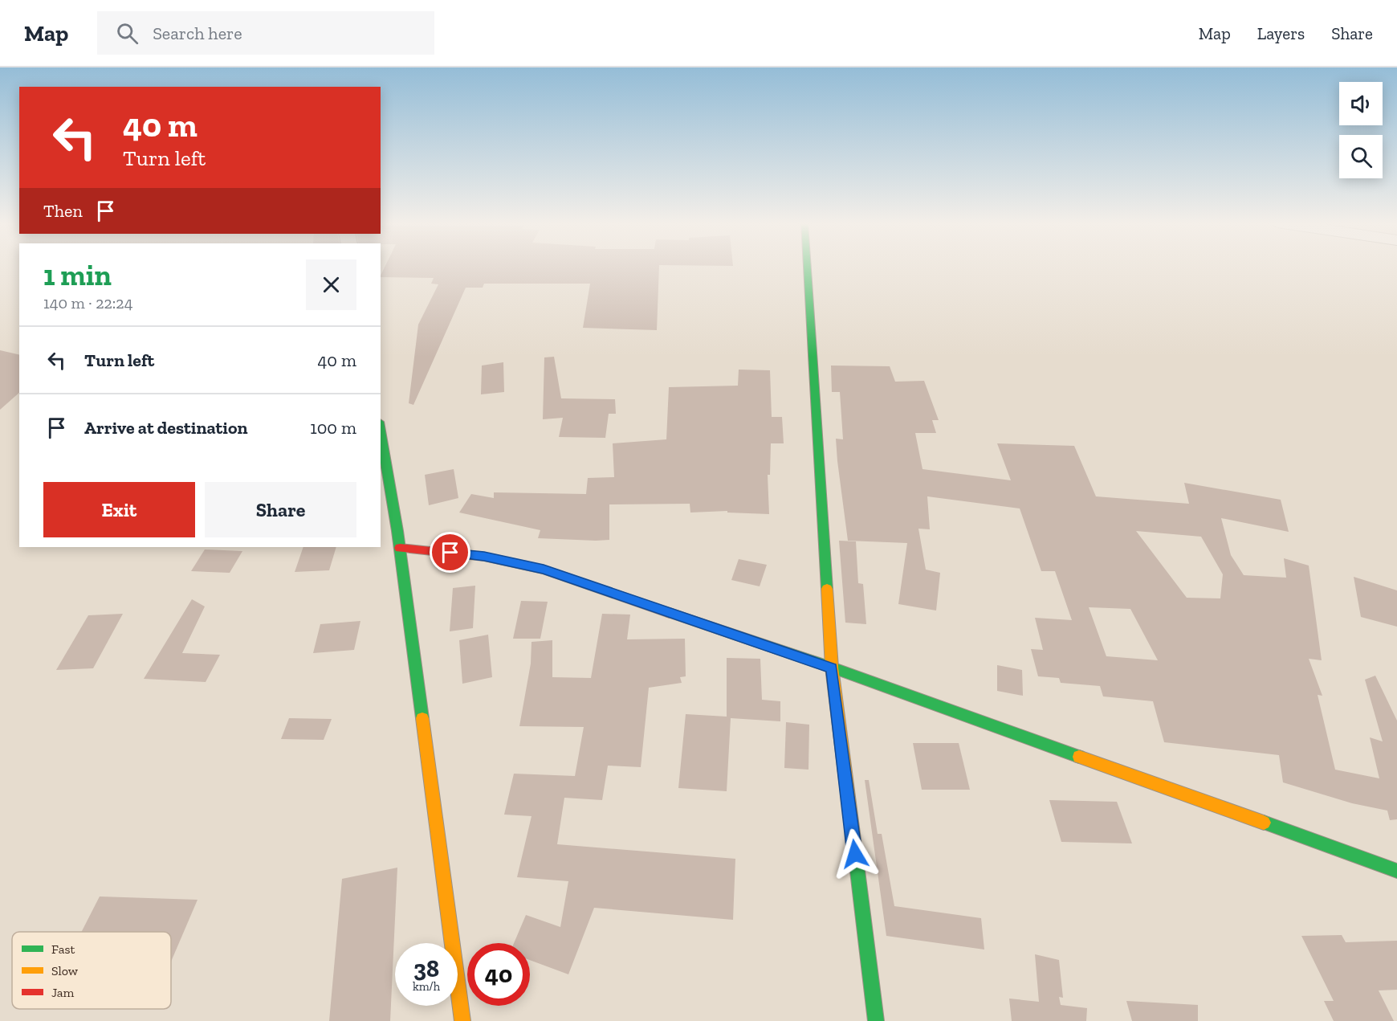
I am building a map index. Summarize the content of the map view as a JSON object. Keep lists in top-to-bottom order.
{
  "legend": ["Fast", "Slow", "Jam"],
  "page": {
    "header": "Map",
    "search": "Search here",
    "nav": ["Map", "Layers", "Share"],
    "turn": ["40 m", "Turn left"],
    "then": "Then",
    "heading": ["1 min", "140 m · 22:24"],
    "list": [
      {
        "name": "Turn left",
        "value": "40 m"
      },
      {
        "name": "Arrive at destination",
        "value": "100 m"
      }
    ],
    "buttons": ["Exit", "Share"],
    "speed": "38 km/h",
    "limit": "40"
  }
}
